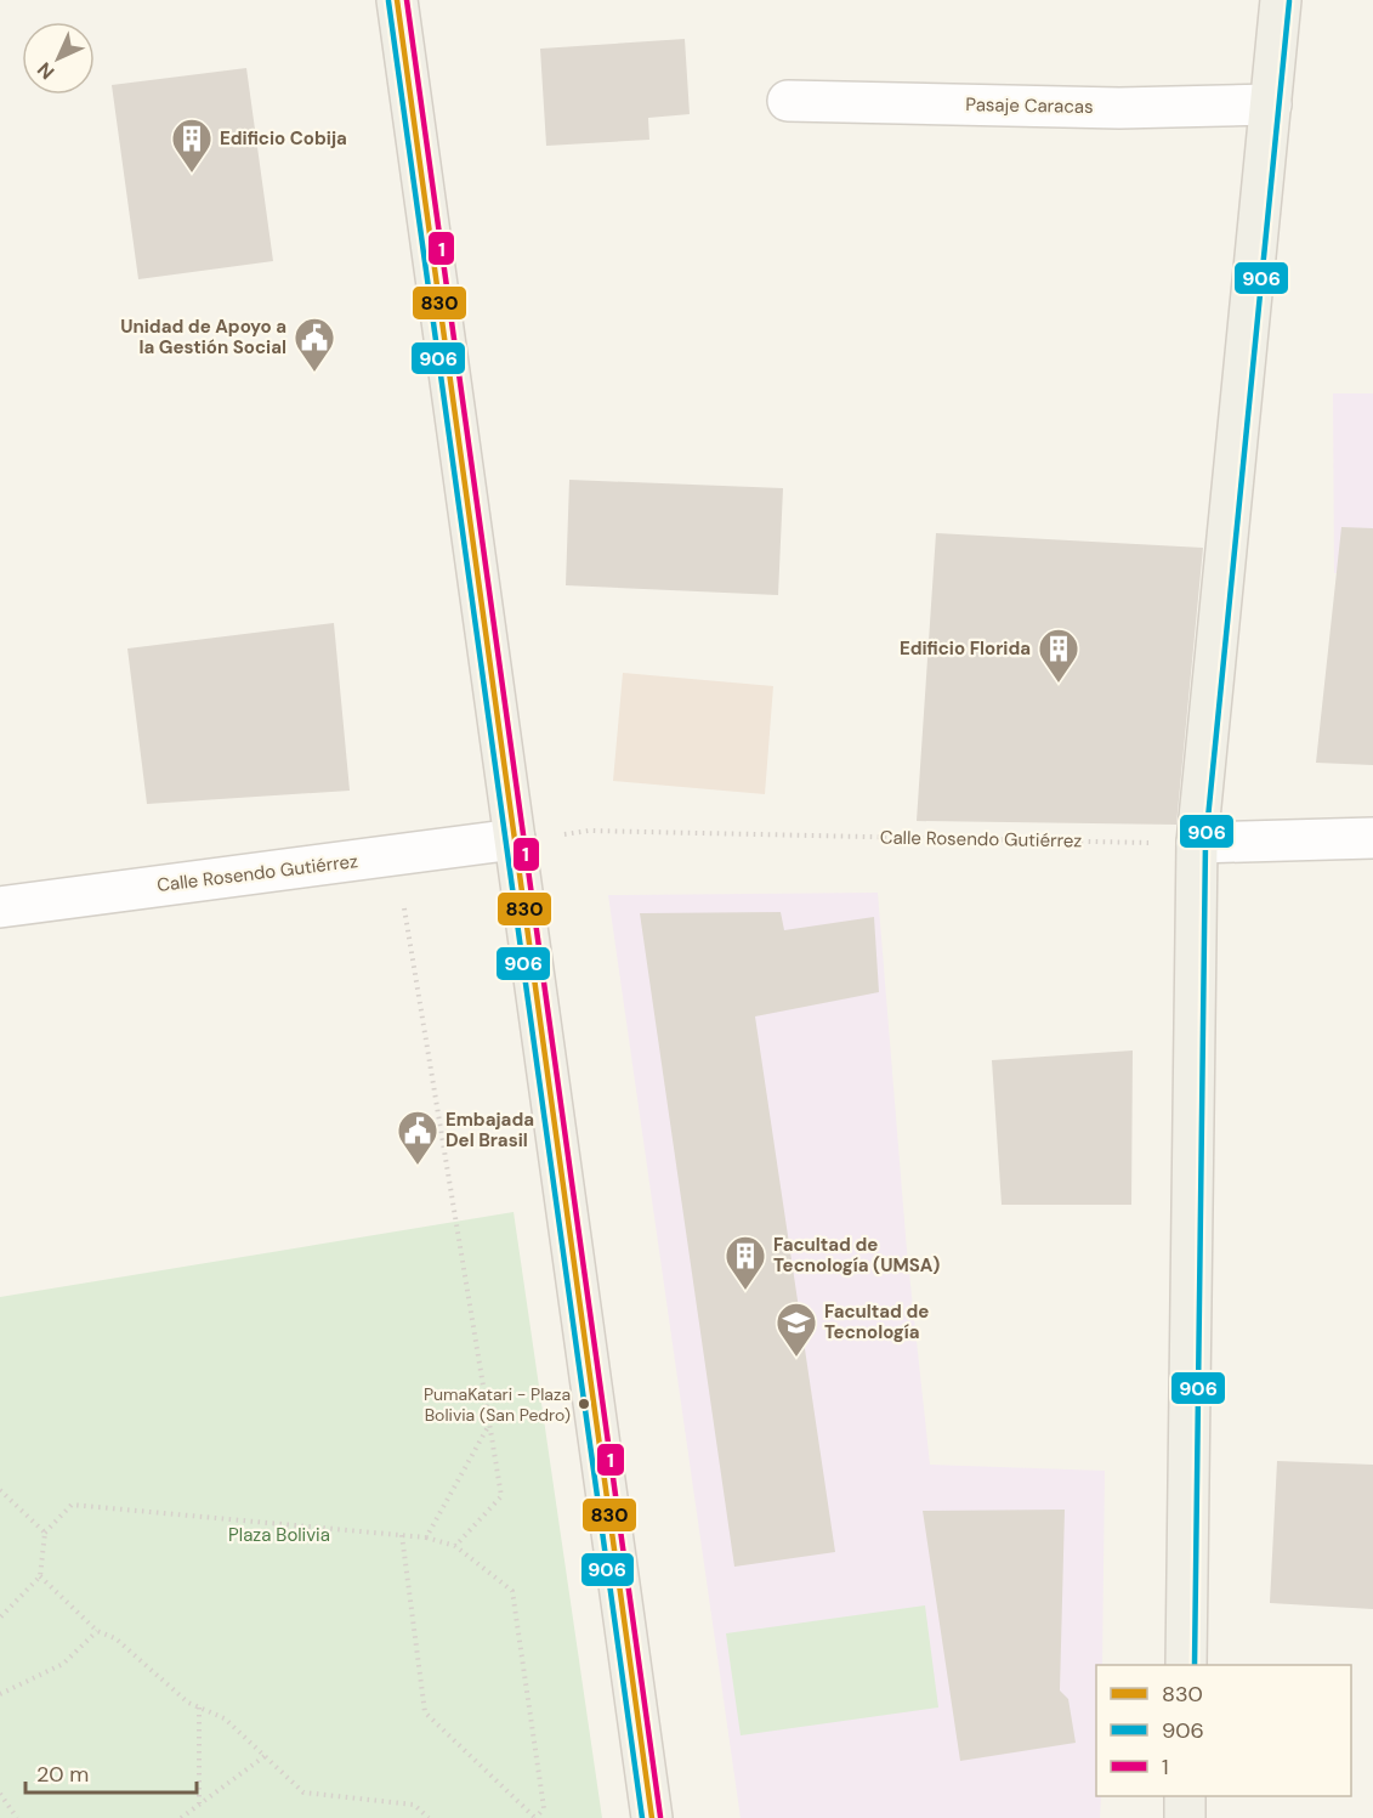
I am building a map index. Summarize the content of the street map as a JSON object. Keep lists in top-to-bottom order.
{
  "streets": {
    "street": ["Pasaje Caracas", "Calle Rosendo Gutiérrez"]
  },
  "parks": ["Plaza Bolivia"],
  "places": {
    "building": ["Edificio Cobija", "Edificio Florida", "Facultad de Tecnología (UMSA)"],
    "public building": ["Unidad de Apoyo a la Gestión Social", "Embajada Del Brasil"],
    "school or university": ["Facultad de Tecnología"],
    "other": ["PumaKatari - Plaza Bolivia (San Pedro)"]
  },
  "lines": ["transit line 830", "transit line 1", "transit line 906"],
  "legend": ["830", "906", "1"],
  "scale_bar": "20 m",
  "north": "bottom left"
}
